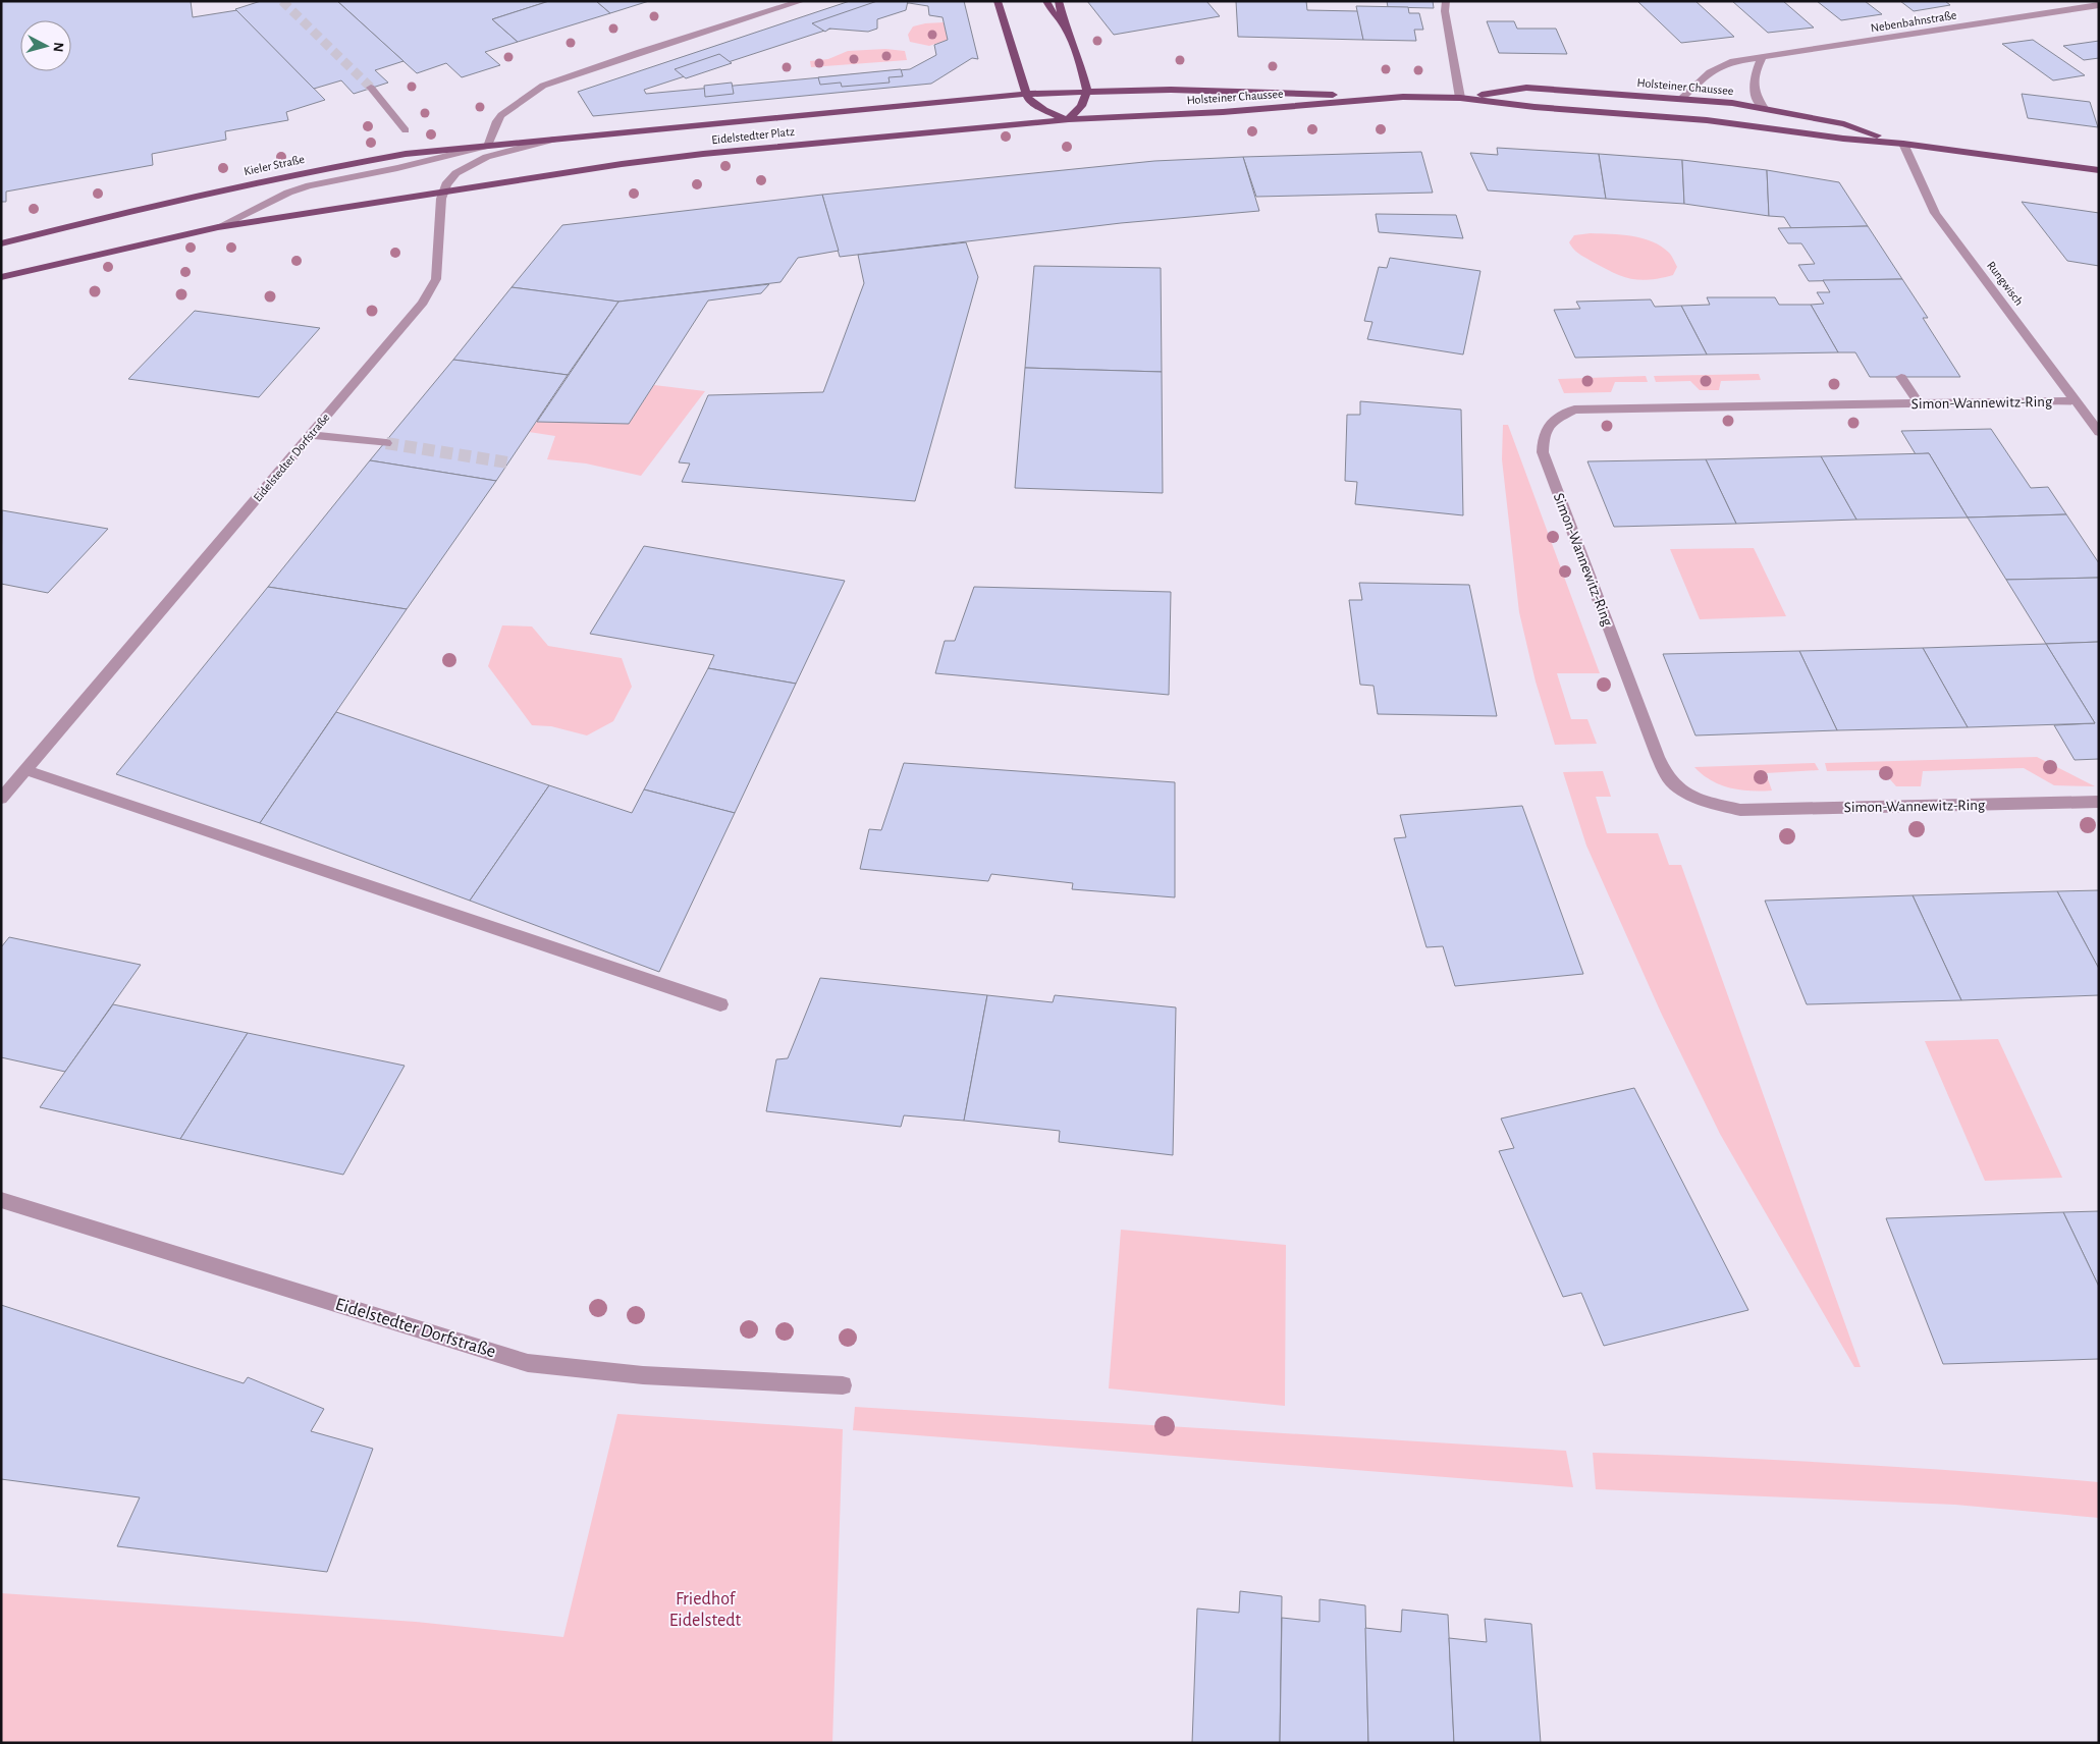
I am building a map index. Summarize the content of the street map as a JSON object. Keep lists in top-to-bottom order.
{
  "streets": {
    "main road": ["Holsteiner Chaussee", "Eidelstedter Platz", "Kieler Straße"],
    "street": [
      "Nebenbahnstraße",
      "Rungwisch",
      "Simon-Wannewitz-Ring",
      "Eidelstedter Dorfstraße"
    ]
  },
  "crossings": [
    ["Nebenbahnstraße", "Holsteiner Chaussee"],
    ["Holsteiner Chaussee", "Eidelstedter Platz"],
    ["Holsteiner Chaussee", "Rungwisch"],
    ["Eidelstedter Platz", "Kieler Straße"],
    ["Eidelstedter Platz", "Eidelstedter Dorfstraße"],
    ["Rungwisch", "Simon-Wannewitz-Ring"]
  ],
  "parks": ["Friedhof Eidelstedt"],
  "north": "right"
}
